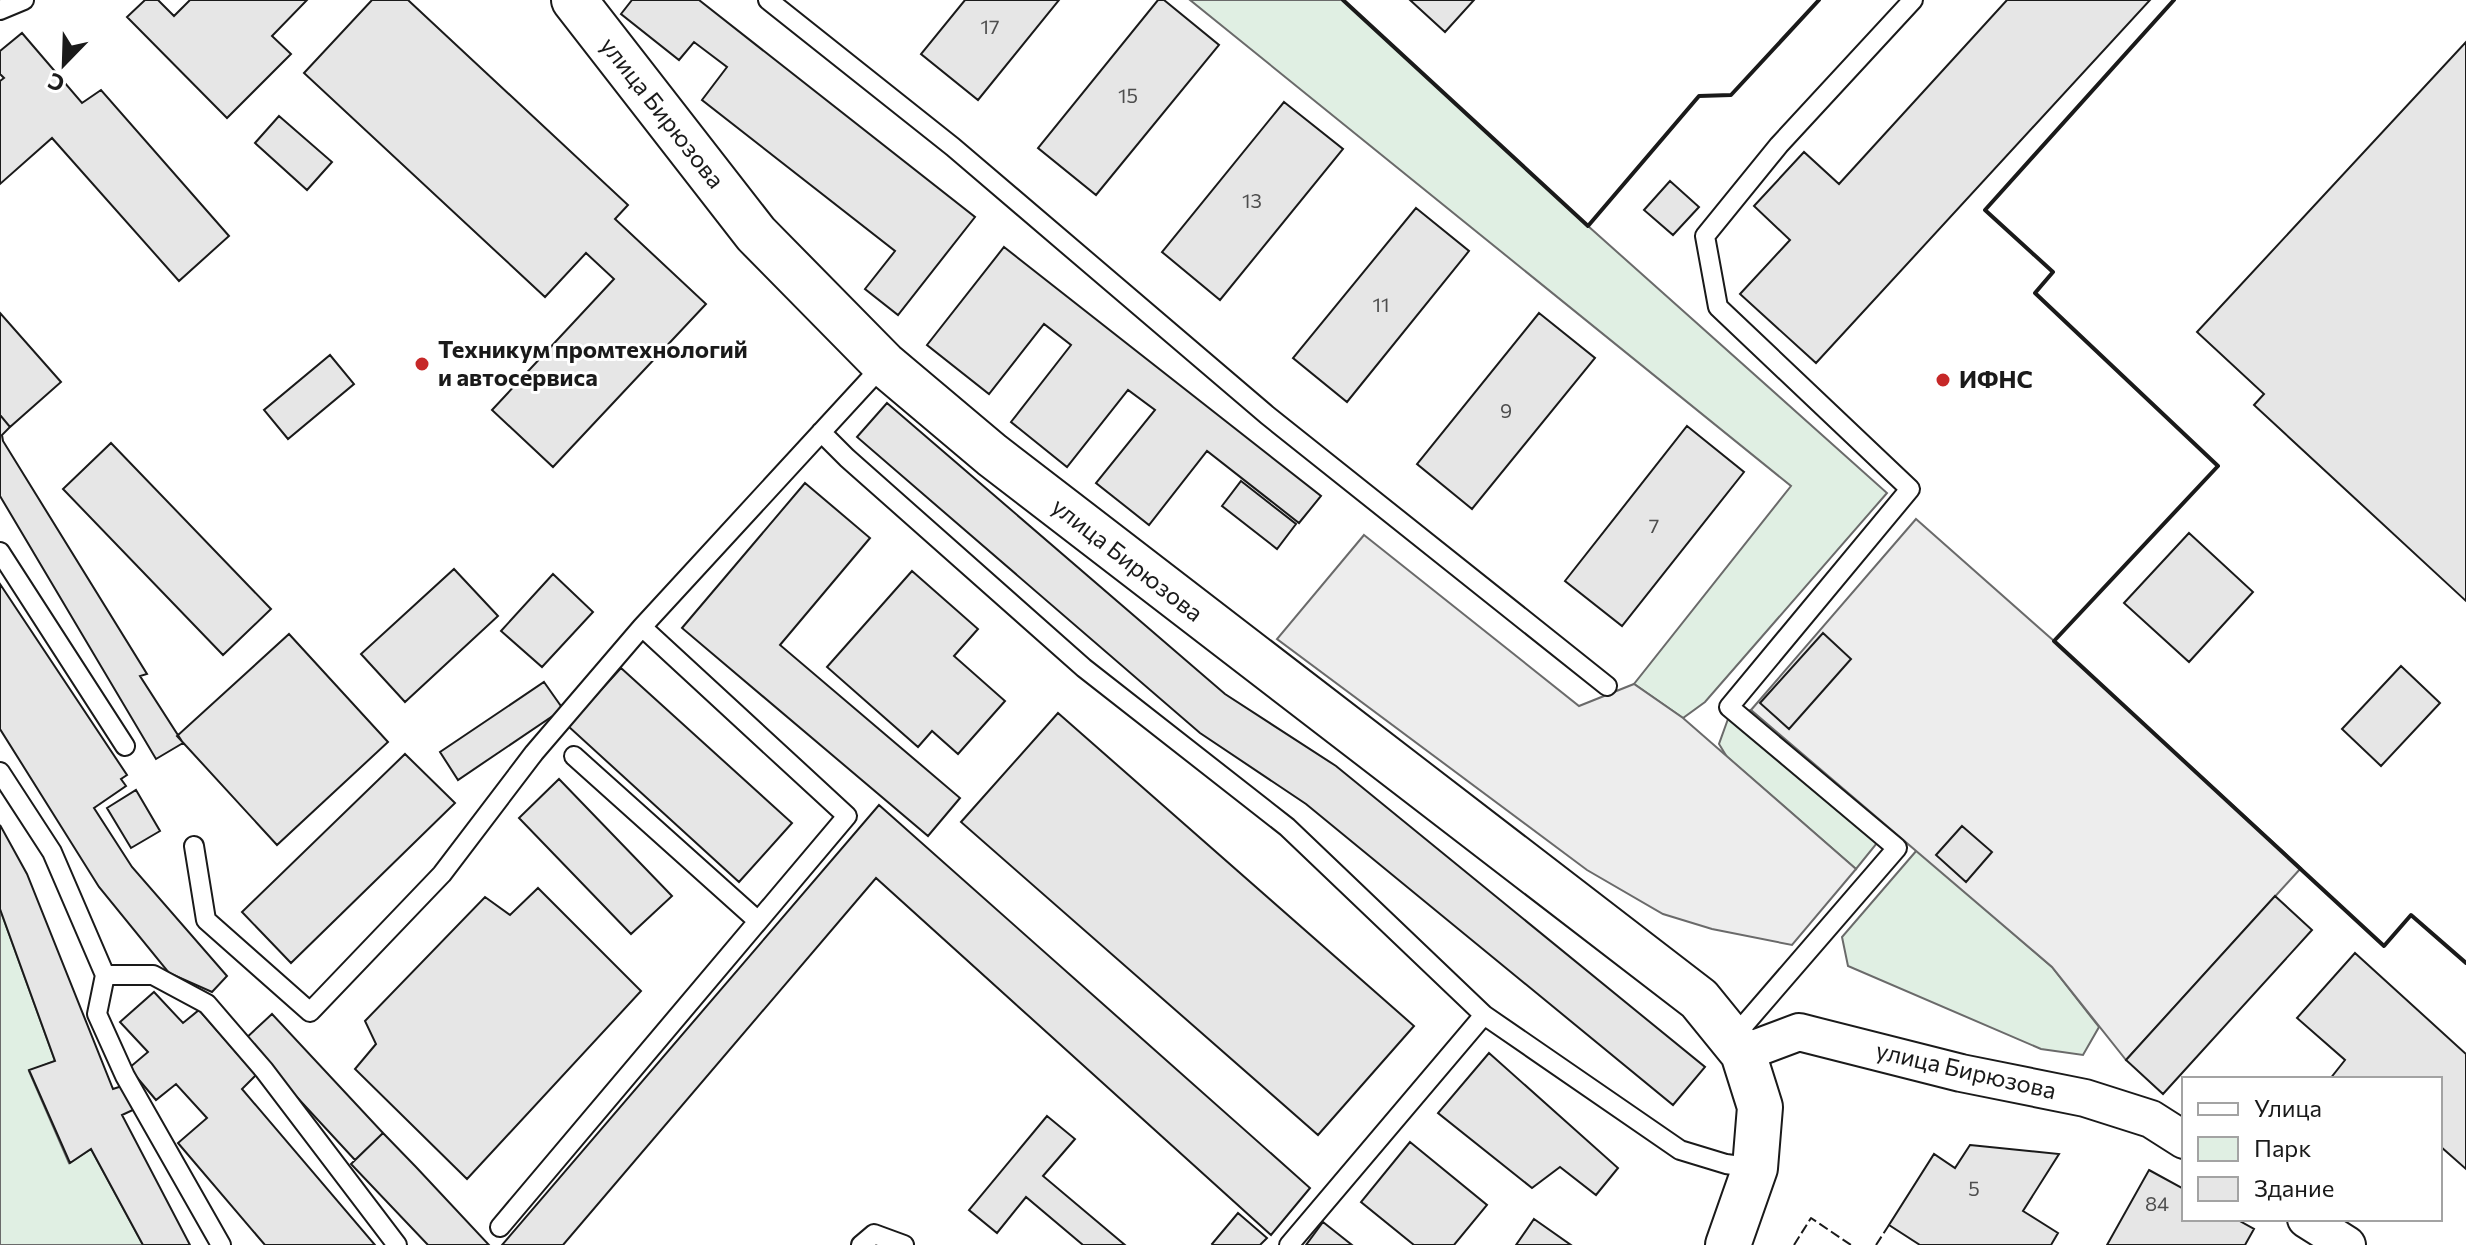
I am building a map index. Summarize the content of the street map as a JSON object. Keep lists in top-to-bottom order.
{
  "streets": {
    "main road": ["улица Бирюзова"]
  },
  "places": ["Техникум промтехнологий и автосервиса", "ИФНС"],
  "house_numbers": [
    "17",
    "15",
    "13",
    "11",
    "9",
    "7",
    "5",
    "84"
  ],
  "legend": ["Улица", "Парк", "Здание"],
  "north": "bottom left"
}
